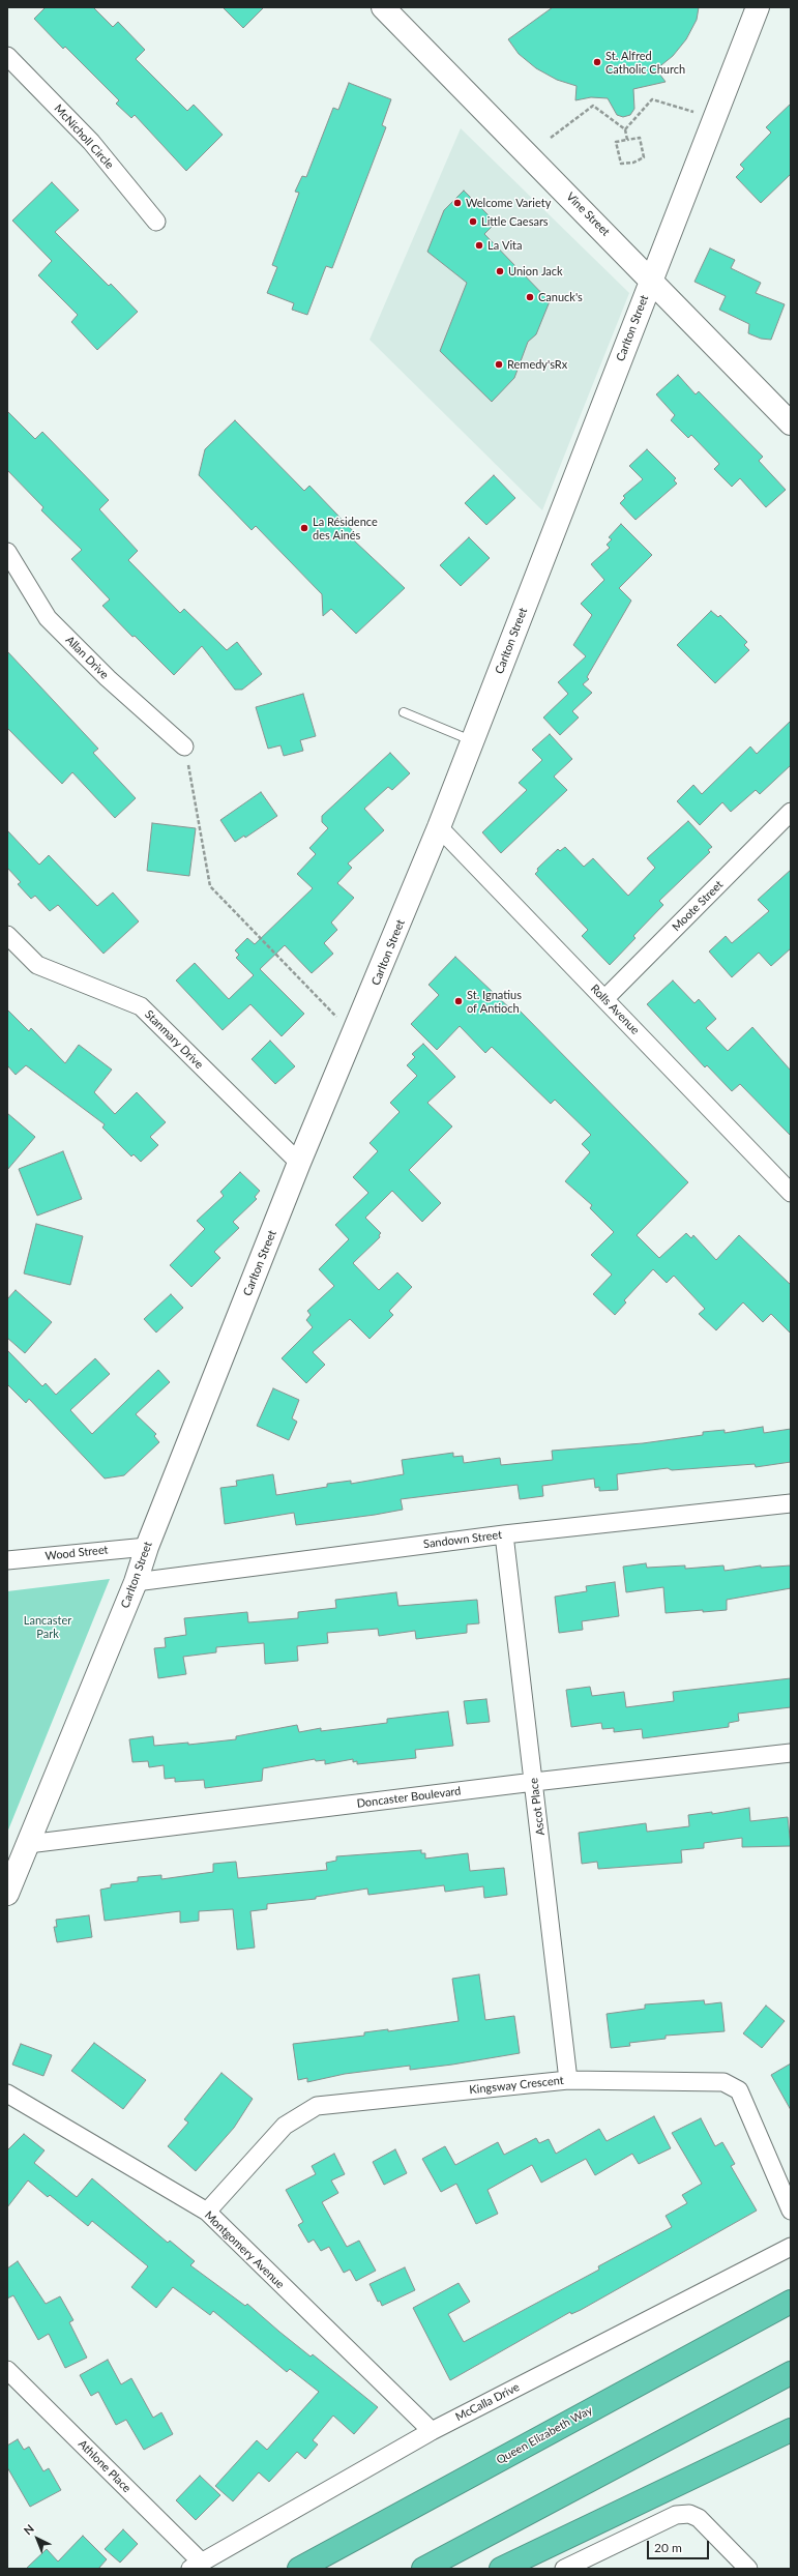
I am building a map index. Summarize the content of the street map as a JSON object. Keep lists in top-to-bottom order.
{
  "streets": {
    "highway": ["Queen Elizabeth Way"],
    "main road": ["Vine Street", "Carlton Street"],
    "street": [
      "McNicholl Circle",
      "Allan Drive",
      "Moote Street",
      "Rolls Avenue",
      "Stanmary Drive",
      "Sandown Street",
      "Wood Street",
      "Doncaster Boulevard",
      "Ascot Place",
      "Kingsway Crescent",
      "Montgomery Avenue",
      "McCalla Drive",
      "Athlone Place"
    ]
  },
  "crossings": [
    ["Vine Street", "Carlton Street"],
    ["Carlton Street", "Rolls Avenue"],
    ["Carlton Street", "Stanmary Drive"],
    ["Carlton Street", "Sandown Street"],
    ["Carlton Street", "Wood Street"],
    ["Carlton Street", "Doncaster Boulevard"],
    ["Moote Street", "Rolls Avenue"],
    ["Sandown Street", "Ascot Place"],
    ["Doncaster Boulevard", "Ascot Place"],
    ["Ascot Place", "Kingsway Crescent"],
    ["Kingsway Crescent", "Montgomery Avenue"],
    ["Montgomery Avenue", "McCalla Drive"],
    ["McCalla Drive", "Athlone Place"]
  ],
  "parks": ["Lancaster Park"],
  "places": [
    "St. Alfred Catholic Church",
    "Welcome Variety",
    "Little Caesars",
    "La Vita",
    "Union Jack",
    "Canuck's",
    "Remedy'sRx",
    "La Résidence des Ainés",
    "St. Ignatius of Antioch"
  ],
  "scale_bar": "20 m",
  "north": "top left"
}
